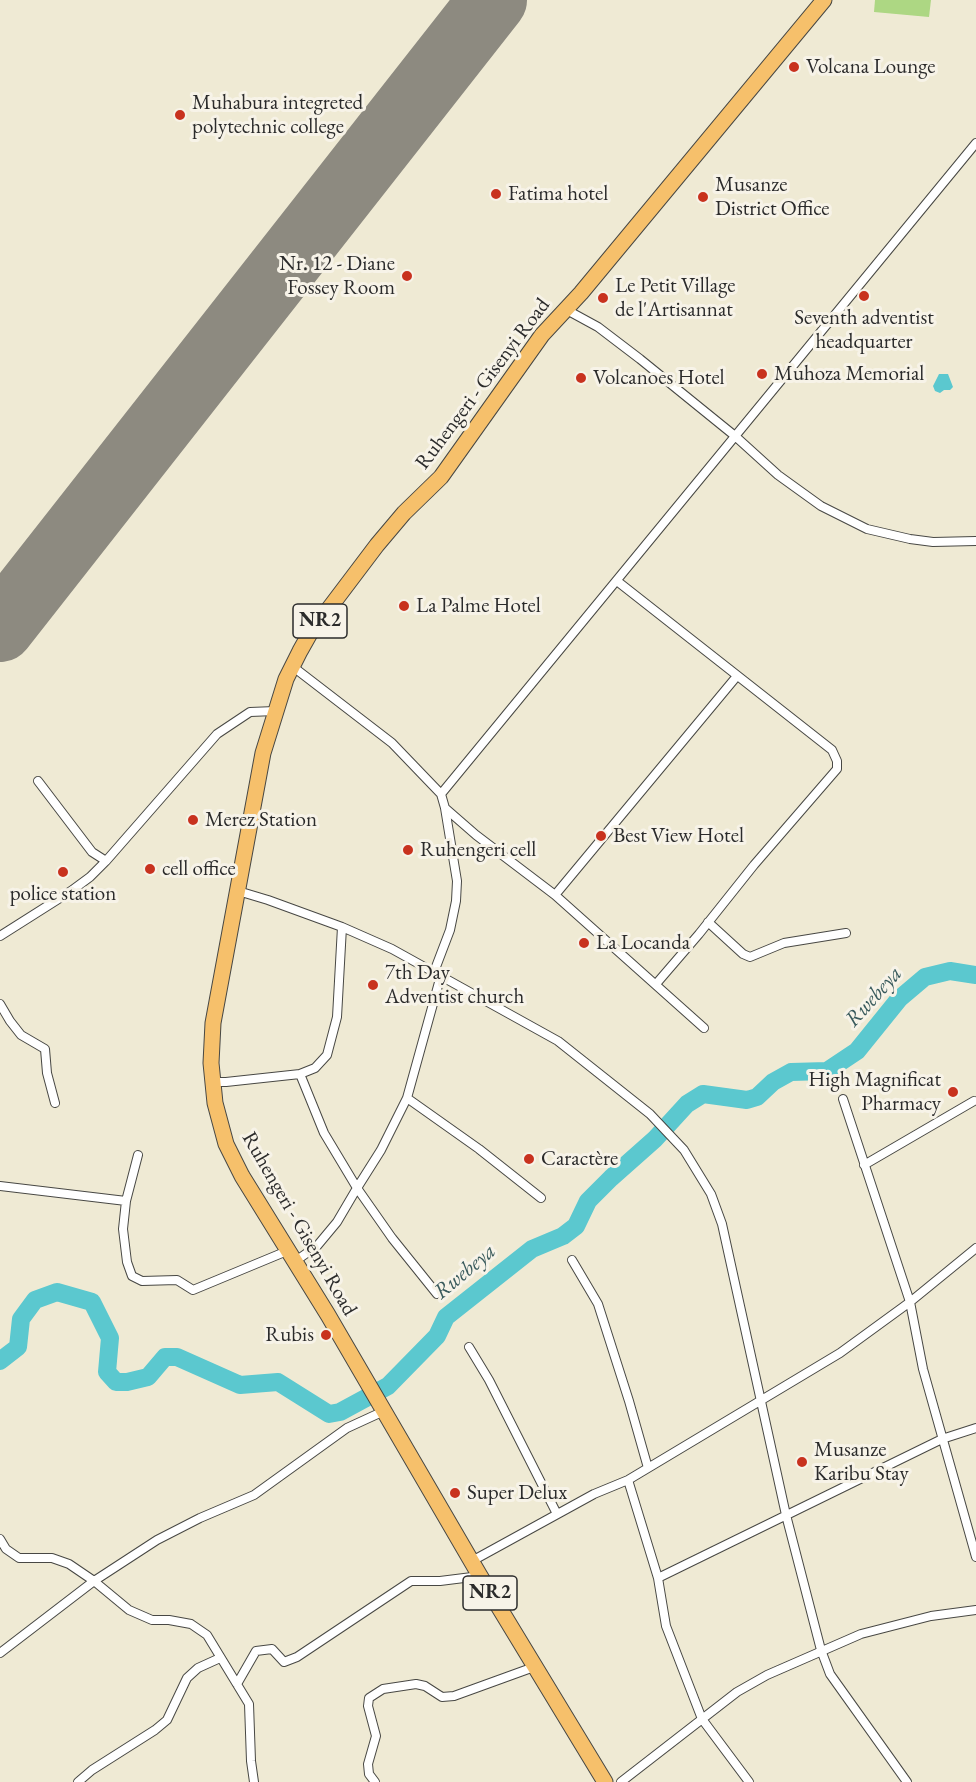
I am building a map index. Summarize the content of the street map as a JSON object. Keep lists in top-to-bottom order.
{
  "streets": {
    "highway": ["Ruhengeri - Gisenyi Road", "NR2"]
  },
  "crossings": [
    ["Ruhengeri - Gisenyi Road", "NR2"]
  ],
  "water": ["Rwebeya"],
  "places": [
    "Volcana Lounge",
    "Muhabura integreted polytechnic college",
    "Fatima hotel",
    "Musanze District Office",
    "Nr. 12 - Diane Fossey Room",
    "Seventh adventist headquarter",
    "Le Petit Village de l'Artisannat",
    "Muhoza Memorial",
    "Volcanoes Hotel",
    "La Palme Hotel",
    "Merez Station",
    "Best View Hotel",
    "Ruhengeri cell",
    "cell office",
    "police station",
    "La Locanda",
    "7th Day Adventist church",
    "High Magnificat Pharmacy",
    "Caractère",
    "Rubis",
    "Musanze Karibu Stay",
    "Super Delux"
  ]
}
